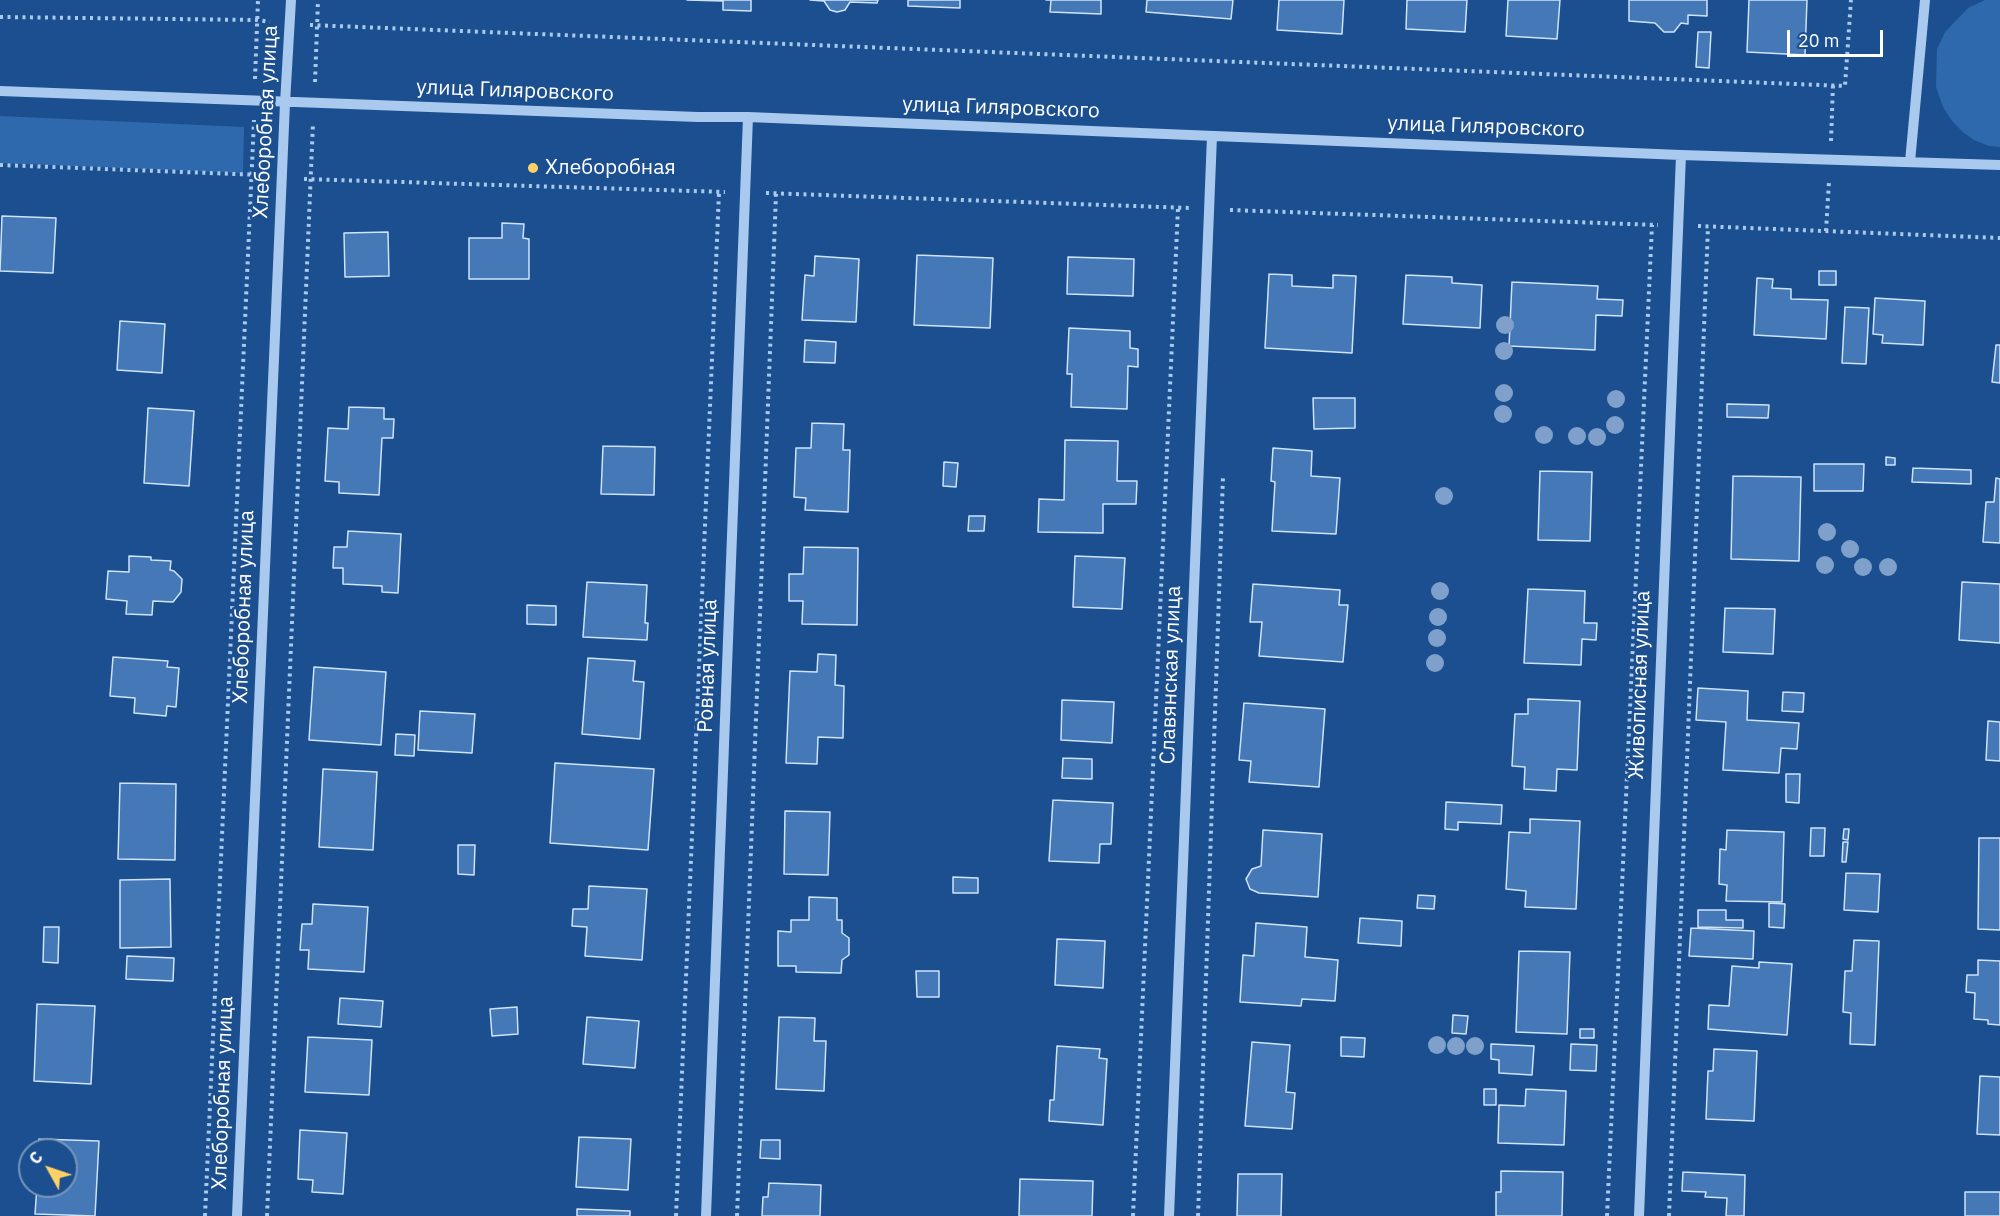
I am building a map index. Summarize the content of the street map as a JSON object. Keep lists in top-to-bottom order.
{
  "streets": {
    "street": [
      "улица Гиляровского",
      "Хлеборобная улица",
      "Ровная улица",
      "Славянская улица",
      "Живописная улица"
    ]
  },
  "crossings": [
    ["улица Гиляровского", "Хлеборобная улица"],
    ["улица Гиляровского", "Ровная улица"],
    ["улица Гиляровского", "Славянская улица"],
    ["улица Гиляровского", "Живописная улица"]
  ],
  "places": ["Хлеборобная"],
  "scale_bar": "20 m",
  "north": "top left"
}
